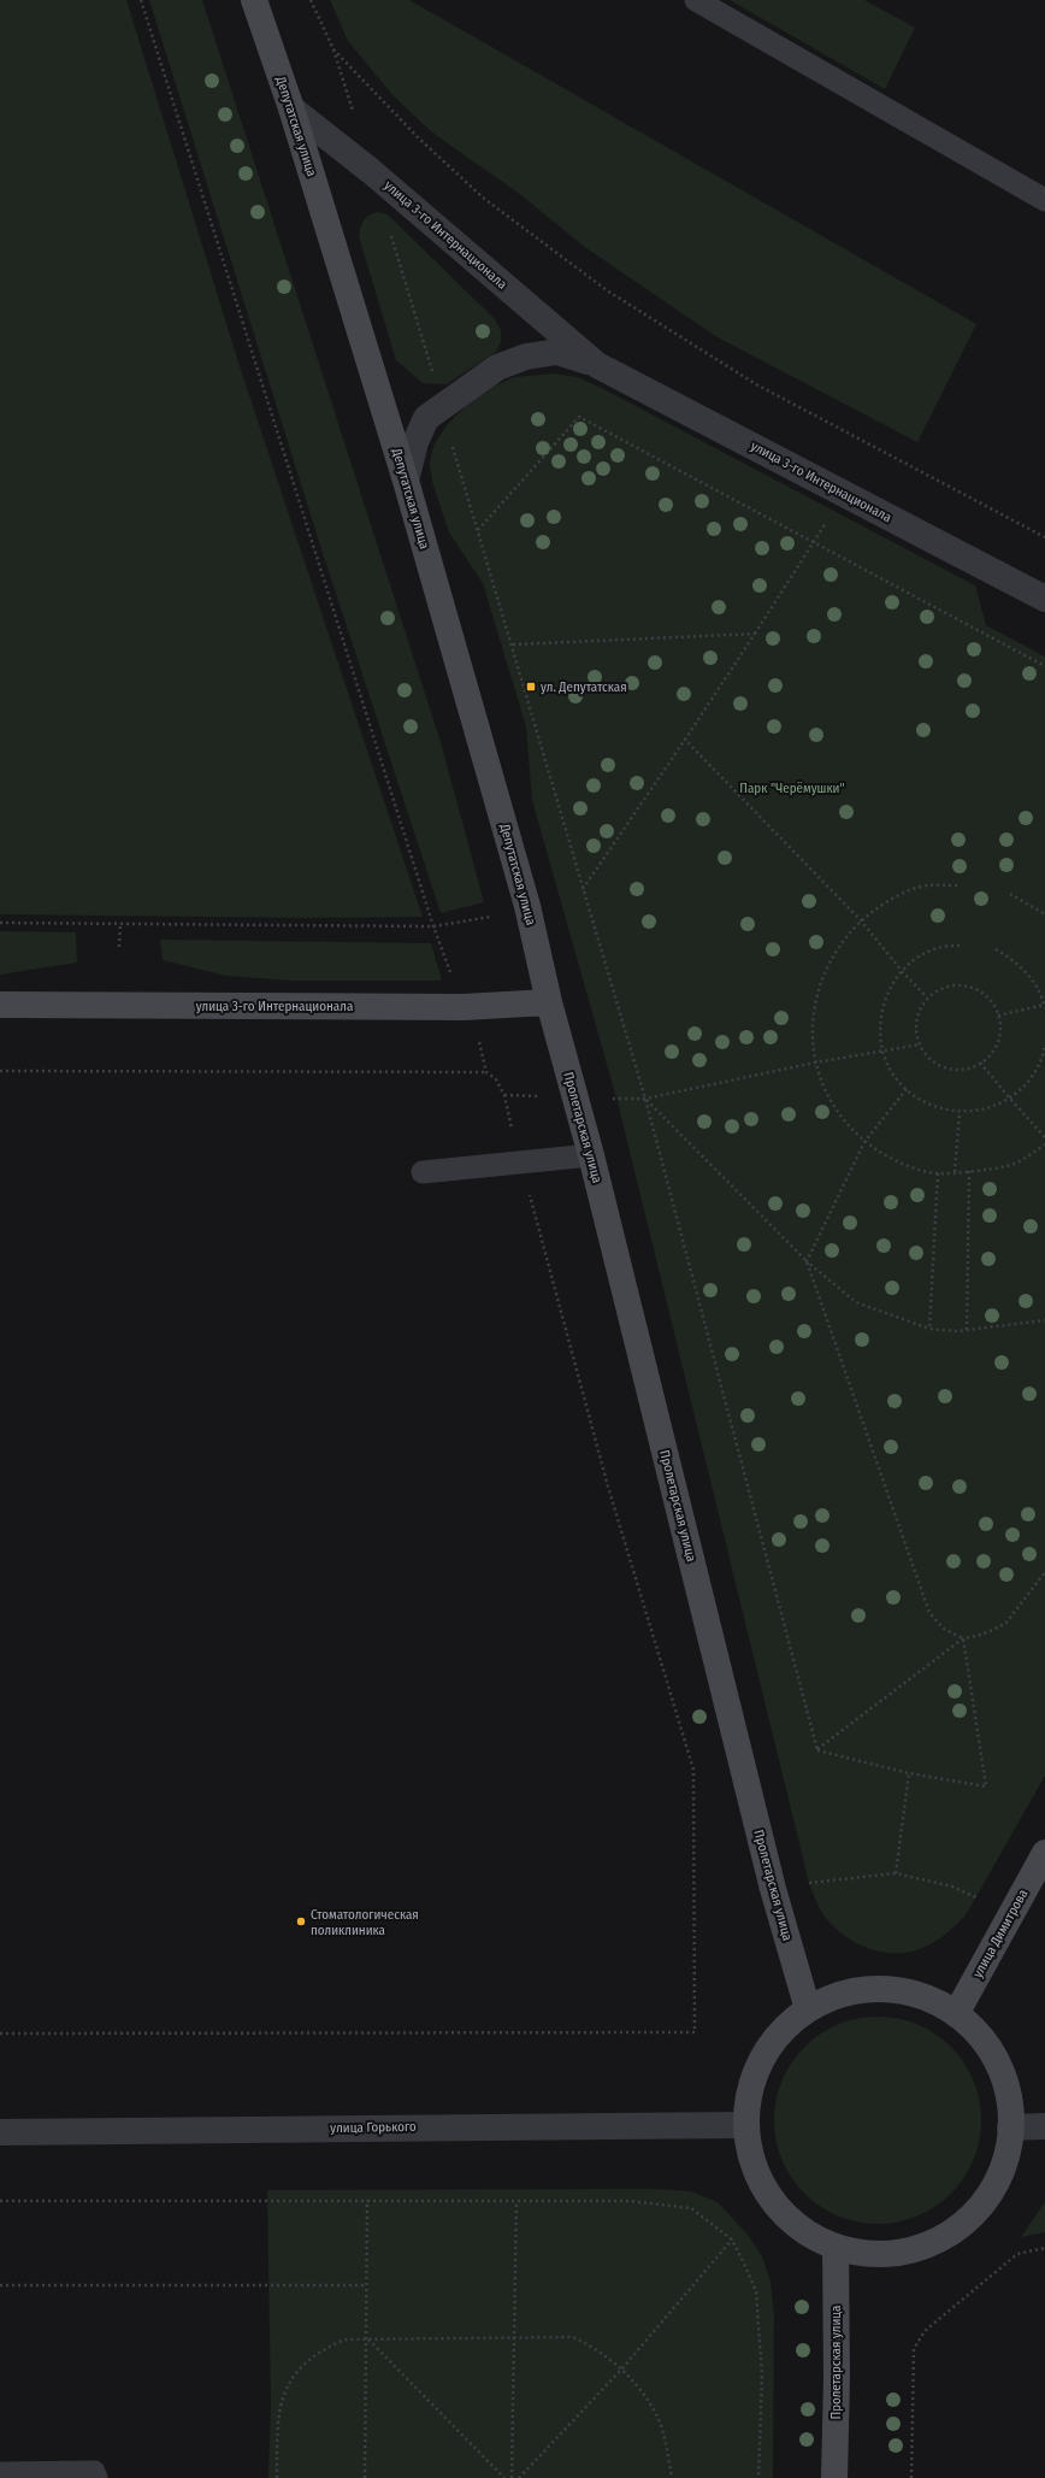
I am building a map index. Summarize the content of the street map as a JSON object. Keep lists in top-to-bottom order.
{
  "streets": {
    "main road": [
      "Депутатская улица",
      "улица 3-го Интернационала",
      "Пролетарская улица",
      "улица Димитрова"
    ],
    "street": ["улица Горького"]
  },
  "crossings": [
    ["Депутатская улица", "улица 3-го Интернационала"],
    ["Депутатская улица", "Пролетарская улица"],
    ["улица 3-го Интернационала", "Пролетарская улица"]
  ],
  "parks": ["Парк \"Черёмушки\""],
  "places": {
    "transit": ["ул. Депутатская"],
    "other": ["Стоматологическая поликлиника"]
  }
}
